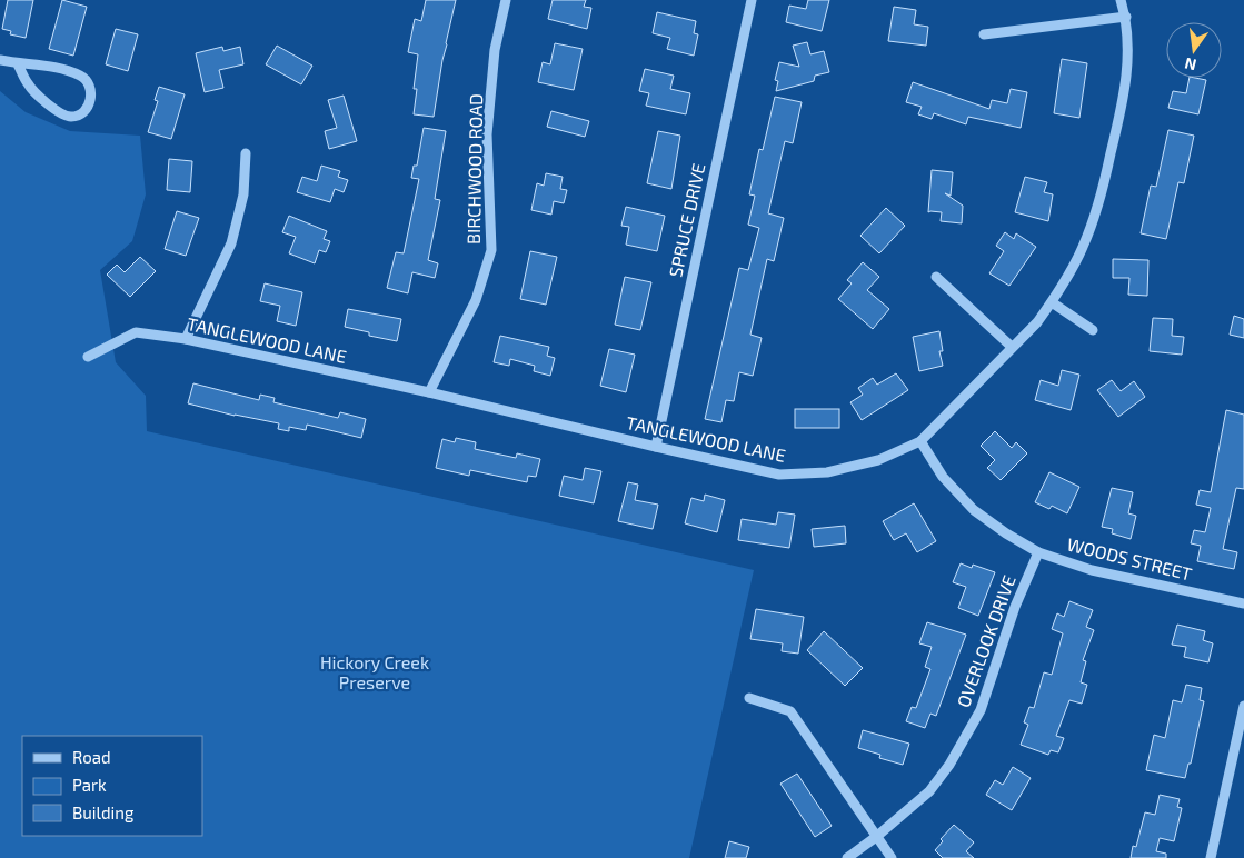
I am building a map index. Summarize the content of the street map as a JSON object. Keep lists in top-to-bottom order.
{
  "streets": {
    "street": [
      "BIRCHWOOD ROAD",
      "SPRUCE DRIVE",
      "TANGLEWOOD LANE",
      "WOODS STREET",
      "OVERLOOK DRIVE"
    ]
  },
  "crossings": [
    ["BIRCHWOOD ROAD", "TANGLEWOOD LANE"],
    ["SPRUCE DRIVE", "TANGLEWOOD LANE"],
    ["TANGLEWOOD LANE", "WOODS STREET"],
    ["WOODS STREET", "OVERLOOK DRIVE"]
  ],
  "parks": ["Hickory Creek Preserve"],
  "legend": ["Road", "Park", "Building"],
  "north": "bottom"
}
